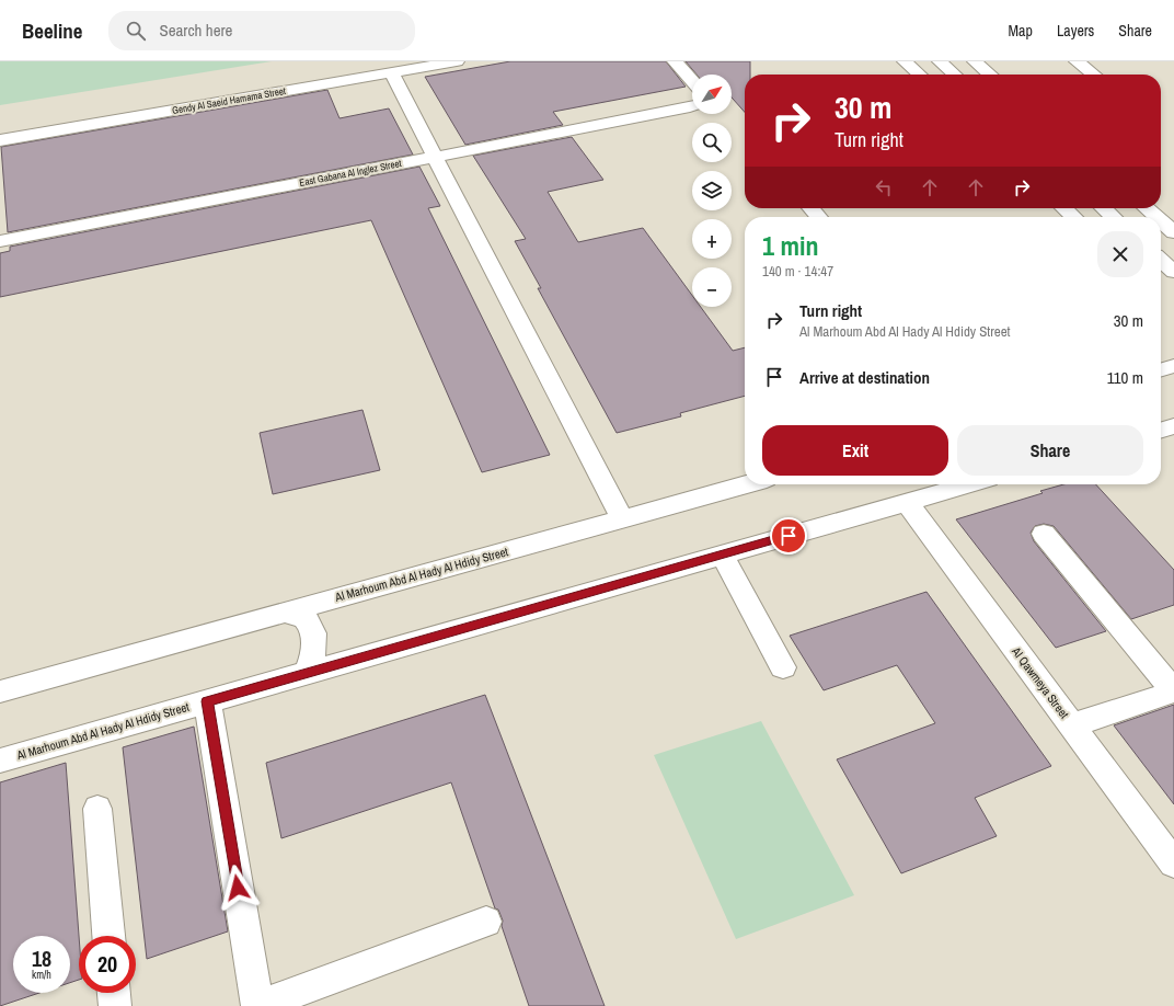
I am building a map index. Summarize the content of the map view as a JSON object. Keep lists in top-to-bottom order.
{
  "streets": {
    "street": [
      "Gendy Al Saeid Hamama Street",
      "East Gabana Al Inglez Street",
      "Al Marhoum Abd Al Hady Al Hdidy Street",
      "Al Qawmeya Street"
    ]
  },
  "crossings": [
    ["Al Marhoum Abd Al Hady Al Hdidy Street", "Al Qawmeya Street"]
  ],
  "north": "top right",
  "page": {
    "header": "Beeline",
    "search": "Search here",
    "nav": ["Map", "Layers", "Share"],
    "map_buttons": ["+", "−"],
    "turn": ["30 m", "Turn right"],
    "heading": ["1 min", "140 m · 14:47"],
    "list": [
      {
        "name": "Turn right",
        "note": "Al Marhoum Abd Al Hady Al Hdidy Street",
        "value": "30 m"
      },
      {
        "name": "Arrive at destination",
        "value": "110 m"
      }
    ],
    "buttons": ["Exit", "Share"],
    "speed": "18 km/h",
    "limit": "20"
  }
}
